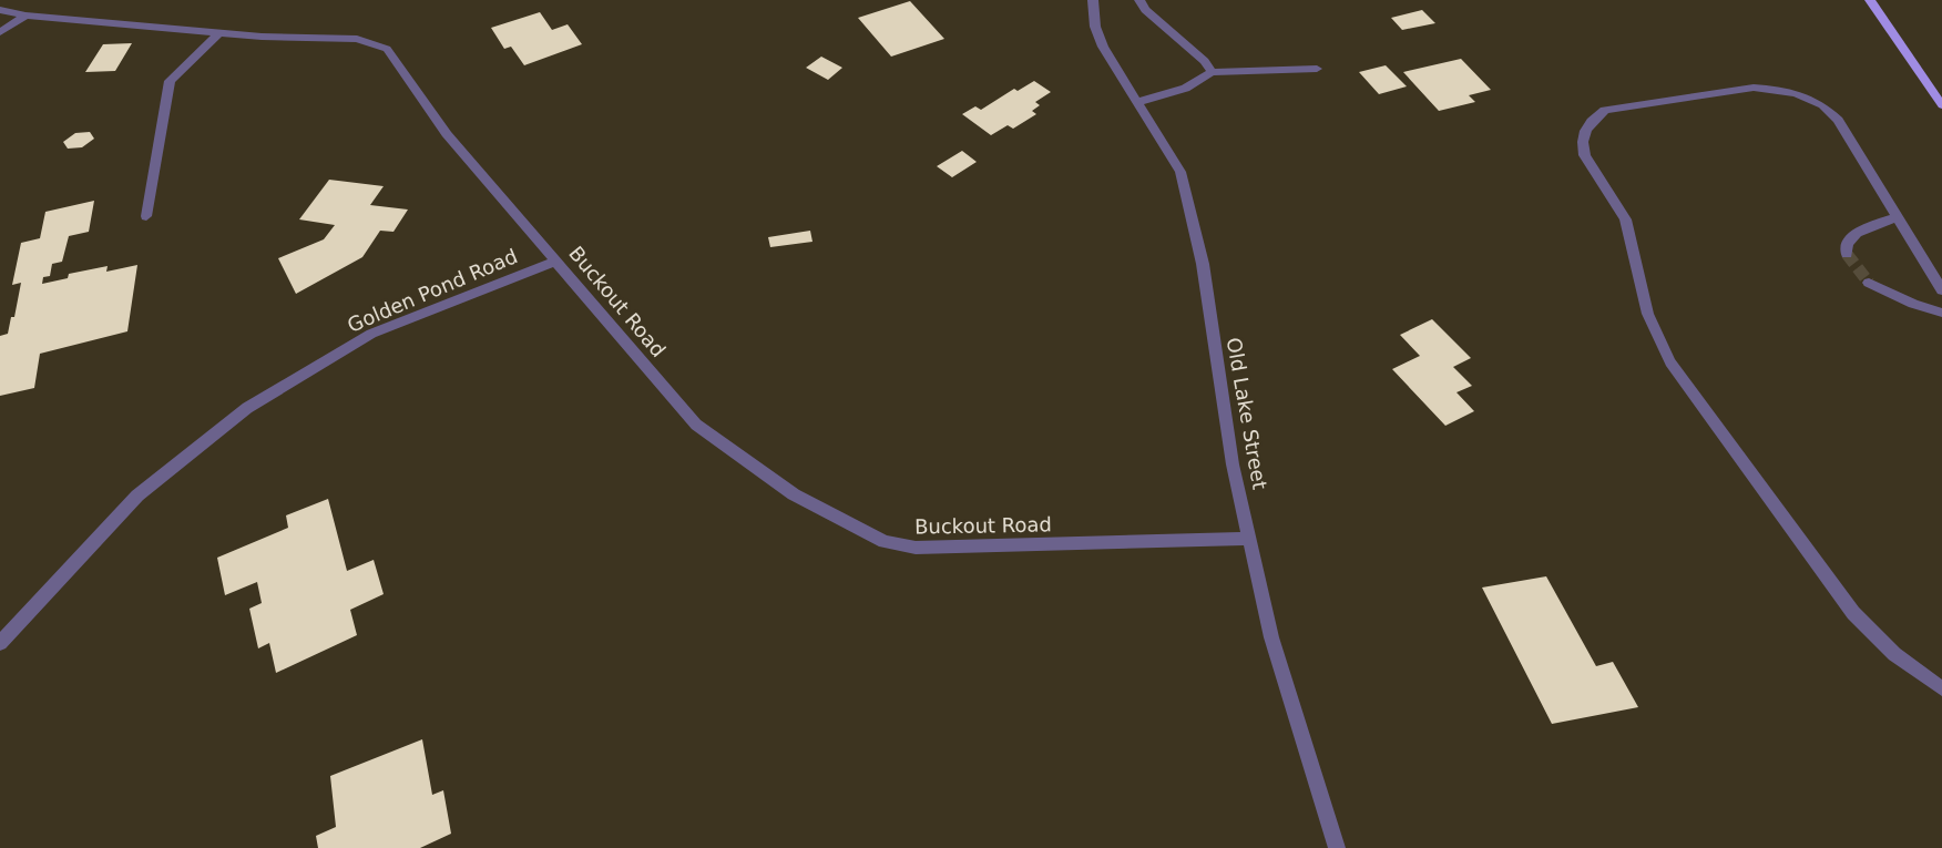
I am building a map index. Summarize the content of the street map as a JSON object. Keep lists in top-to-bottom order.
{
  "streets": {
    "street": ["Golden Pond Road", "Buckout Road", "Old Lake Street"]
  },
  "crossings": [
    ["Golden Pond Road", "Buckout Road"],
    ["Buckout Road", "Old Lake Street"]
  ]
}
